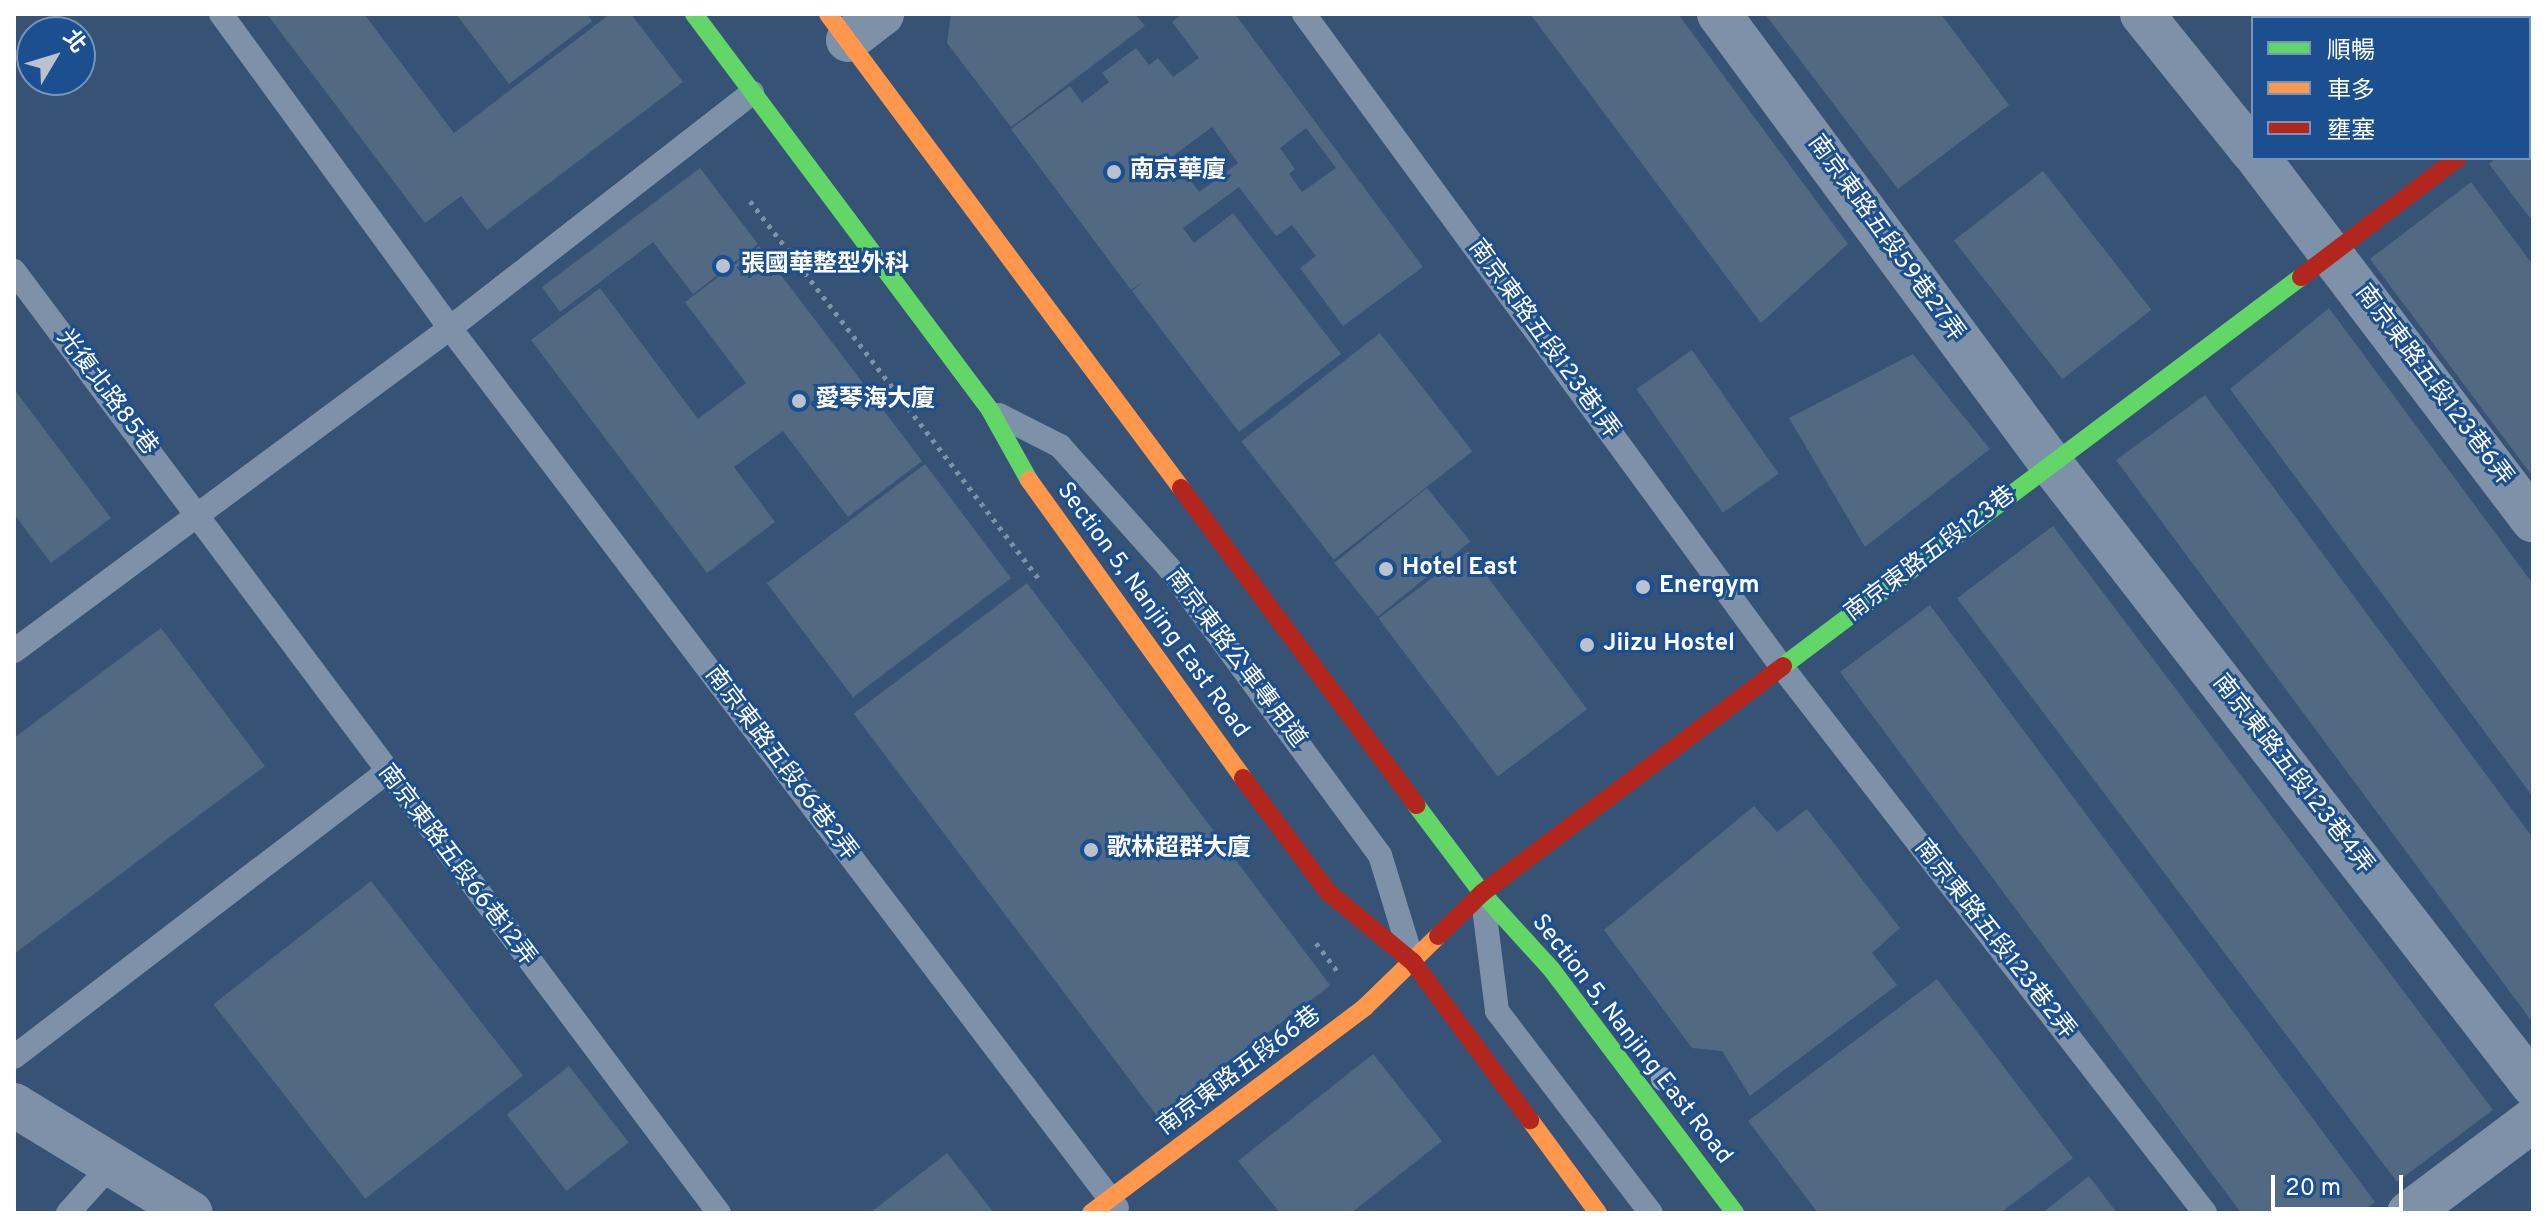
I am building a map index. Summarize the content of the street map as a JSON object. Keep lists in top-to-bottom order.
{
  "streets": {
    "main road": ["南京東路五段123巷", "Section 5, Nanjing East Road", "南京東路五段66巷"],
    "street": ["南京東路五段59巷27弄", "南京東路五段123巷6弄", "南京東路五段123巷4弄"],
    "lane": [
      "南京東路五段123巷1弄",
      "光復北路85巷",
      "南京東路公車專用道",
      "南京東路五段66巷2弄",
      "南京東路五段66巷12弄",
      "南京東路五段123巷2弄"
    ]
  },
  "crossings": [
    ["南京東路五段59巷27弄", "南京東路五段123巷"],
    ["南京東路五段59巷27弄", "南京東路五段123巷4弄"],
    ["南京東路五段123巷1弄", "南京東路五段123巷"],
    ["南京東路五段123巷1弄", "南京東路五段123巷2弄"],
    ["南京東路五段123巷6弄", "南京東路五段123巷"],
    ["光復北路85巷", "南京東路五段66巷12弄"],
    ["南京東路五段123巷", "Section 5, Nanjing East Road"],
    ["南京東路五段123巷", "南京東路公車專用道"],
    ["南京東路五段123巷", "南京東路五段123巷4弄"],
    ["南京東路五段123巷", "南京東路五段123巷2弄"],
    ["南京東路五段123巷", "南京東路五段66巷"],
    ["Section 5, Nanjing East Road", "南京東路公車專用道"],
    ["Section 5, Nanjing East Road", "南京東路五段66巷"],
    ["南京東路公車專用道", "南京東路五段66巷"],
    ["南京東路五段66巷2弄", "南京東路五段66巷"]
  ],
  "places": [
    "南京華廈",
    "張國華整型外科",
    "愛琴海大廈",
    "Hotel East",
    "Energym",
    "Jiizu Hostel",
    "歌林超群大廈"
  ],
  "legend": ["順暢", "車多", "壅塞"],
  "scale_bar": "20 m",
  "north": "top right"
}
